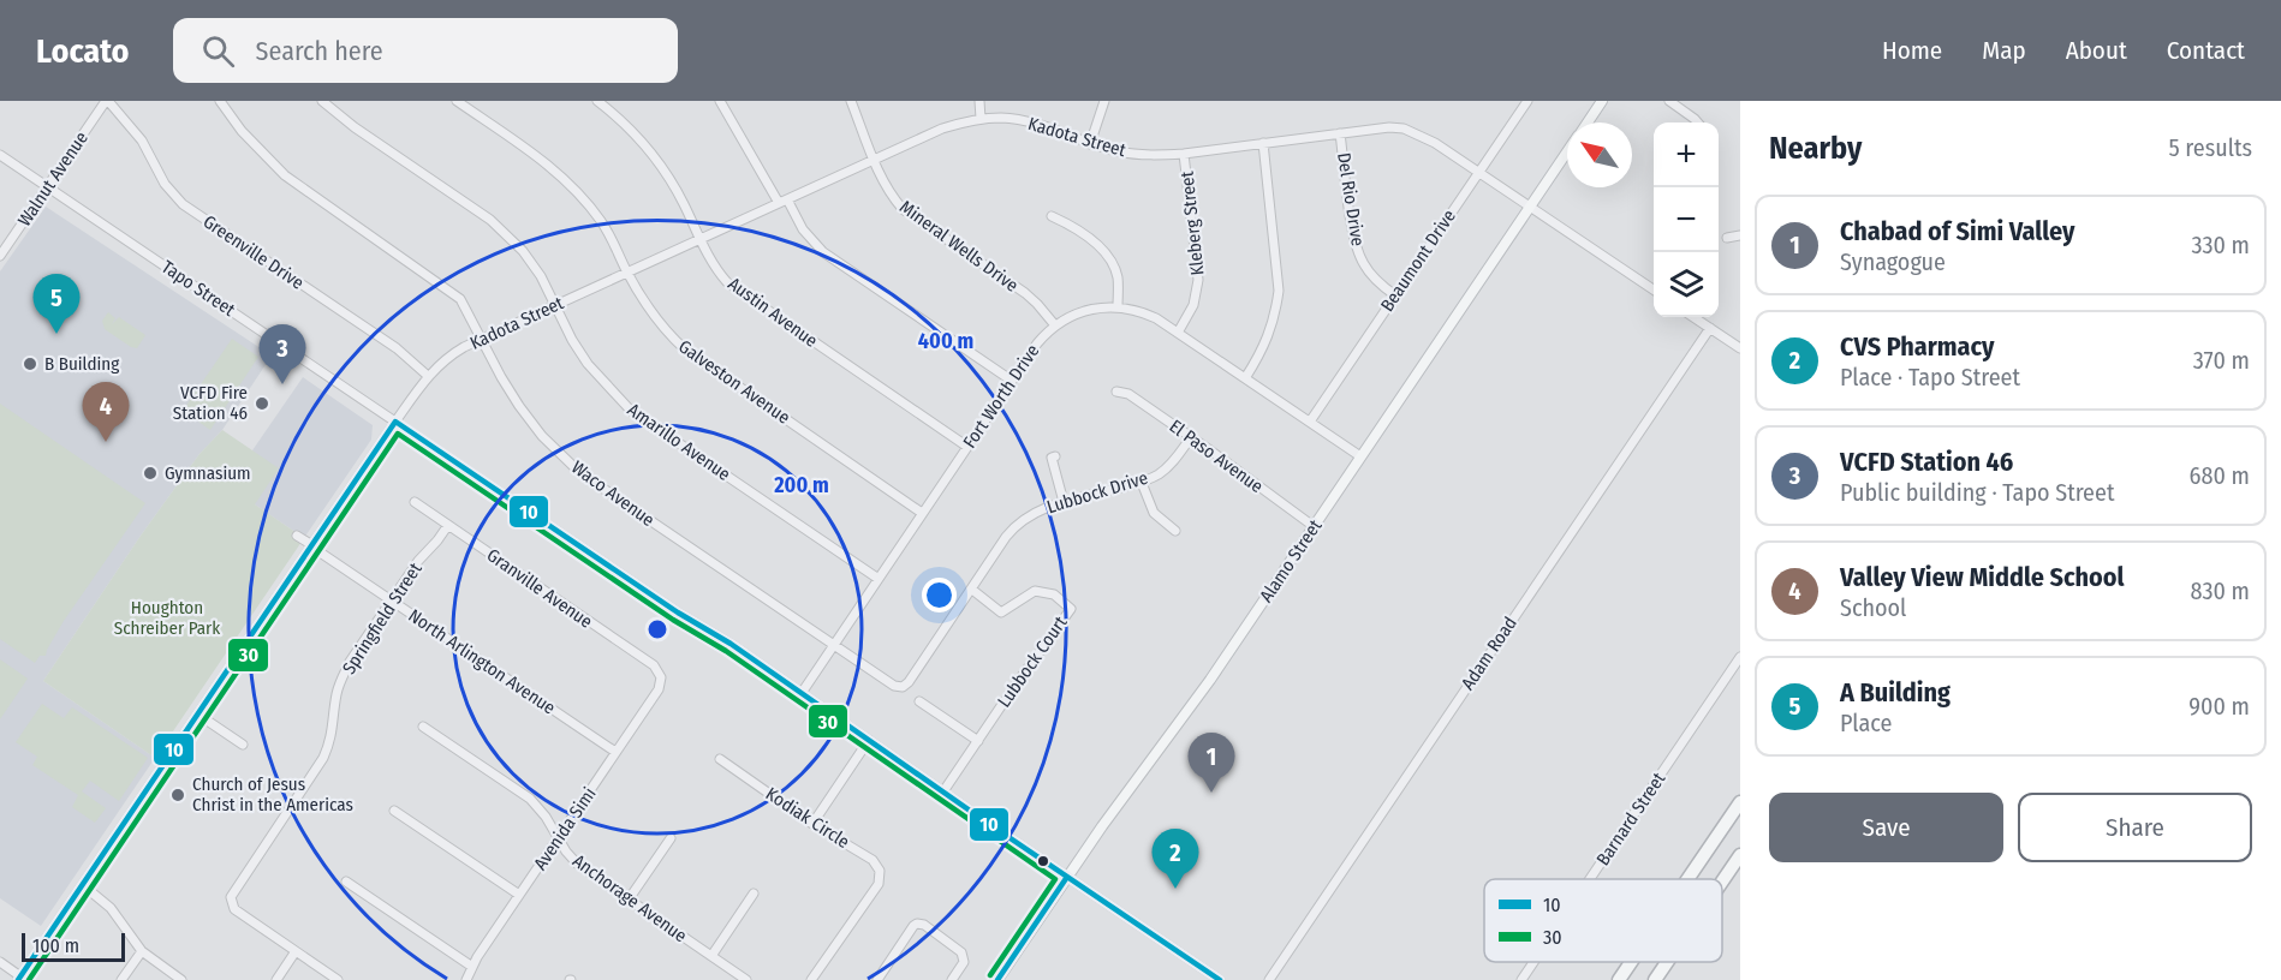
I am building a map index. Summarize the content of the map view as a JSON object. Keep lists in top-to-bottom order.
{
  "streets": {
    "main road": ["Alamo Street"],
    "street": [
      "Kadota Street",
      "Walnut Avenue",
      "Del Rio Drive",
      "Kleberg Street",
      "Mineral Wells Drive",
      "Greenville Drive",
      "Beaumont Drive",
      "Tapo Street",
      "Austin Avenue",
      "Galveston Avenue",
      "Fort Worth Drive",
      "Amarillo Avenue",
      "El Paso Avenue",
      "Lubbock Drive",
      "Waco Avenue",
      "Granville Avenue",
      "Springfield Street",
      "Adam Road",
      "North Arlington Avenue",
      "Lubbock Court",
      "Kodiak Circle",
      "Barnard Street",
      "Avenida Simi",
      "Anchorage Avenue"
    ]
  },
  "crossings": [
    ["Kadota Street", "Del Rio Drive"],
    ["Kadota Street", "Kleberg Street"],
    ["Kadota Street", "Mineral Wells Drive"],
    ["Kadota Street", "Greenville Drive"],
    ["Kadota Street", "Beaumont Drive"],
    ["Kadota Street", "Tapo Street"],
    ["Kadota Street", "Austin Avenue"],
    ["Kadota Street", "Galveston Avenue"],
    ["Kadota Street", "Amarillo Avenue"],
    ["Kadota Street", "Waco Avenue"],
    ["Kadota Street", "Alamo Street"],
    ["Kadota Street", "North Arlington Avenue"],
    ["Walnut Avenue", "Greenville Drive"],
    ["Walnut Avenue", "Tapo Street"],
    ["Del Rio Drive", "Beaumont Drive"],
    ["Kleberg Street", "Fort Worth Drive"],
    ["Mineral Wells Drive", "Fort Worth Drive"],
    ["Beaumont Drive", "Fort Worth Drive"],
    ["Tapo Street", "Fort Worth Drive"],
    ["Tapo Street", "Alamo Street"],
    ["Tapo Street", "Lubbock Court"],
    ["Austin Avenue", "Fort Worth Drive"],
    ["Galveston Avenue", "Fort Worth Drive"],
    ["Fort Worth Drive", "Amarillo Avenue"],
    ["Fort Worth Drive", "Waco Avenue"],
    ["Fort Worth Drive", "Alamo Street"],
    ["El Paso Avenue", "Lubbock Drive"],
    ["El Paso Avenue", "Alamo Street"],
    ["Lubbock Drive", "Waco Avenue"],
    ["Lubbock Drive", "Lubbock Court"],
    ["Granville Avenue", "Springfield Street"],
    ["Granville Avenue", "Avenida Simi"],
    ["Springfield Street", "North Arlington Avenue"],
    ["North Arlington Avenue", "Avenida Simi"],
    ["Avenida Simi", "Anchorage Avenue"]
  ],
  "parks": ["Houghton Schreiber Park"],
  "places": [
    "B Building",
    "VCFD Fire Station 46",
    "Gymnasium",
    "Church of Jesus Christ in the Americas"
  ],
  "lines": ["transit line 10", "transit line 30"],
  "legend": ["10", "30"],
  "scale_bar": "100 m",
  "north": "top left",
  "page": {
    "header": "Locato",
    "search": "Search here",
    "nav": [
      "Home",
      "Map",
      "About",
      "Contact"
    ],
    "heading": ["Nearby", "5 results"],
    "map_buttons": ["+", "−"],
    "list": [
      {
        "mark": "1",
        "name": "Chabad of Simi Valley",
        "note": "Synagogue",
        "value": "330 m"
      },
      {
        "mark": "2",
        "name": "CVS Pharmacy",
        "note": "Place · Tapo Street",
        "value": "370 m"
      },
      {
        "mark": "3",
        "name": "VCFD Station 46",
        "note": "Public building · Tapo Street",
        "value": "680 m"
      },
      {
        "mark": "4",
        "name": "Valley View Middle School",
        "note": "School",
        "value": "830 m"
      },
      {
        "mark": "5",
        "name": "A Building",
        "note": "Place",
        "value": "900 m"
      }
    ],
    "pins": [
      "5",
      "3",
      "4",
      "1",
      "2"
    ],
    "buttons": ["Save", "Share"],
    "scale": "100 m"
  },
  "rings": ["400 m", "200 m"]
}
